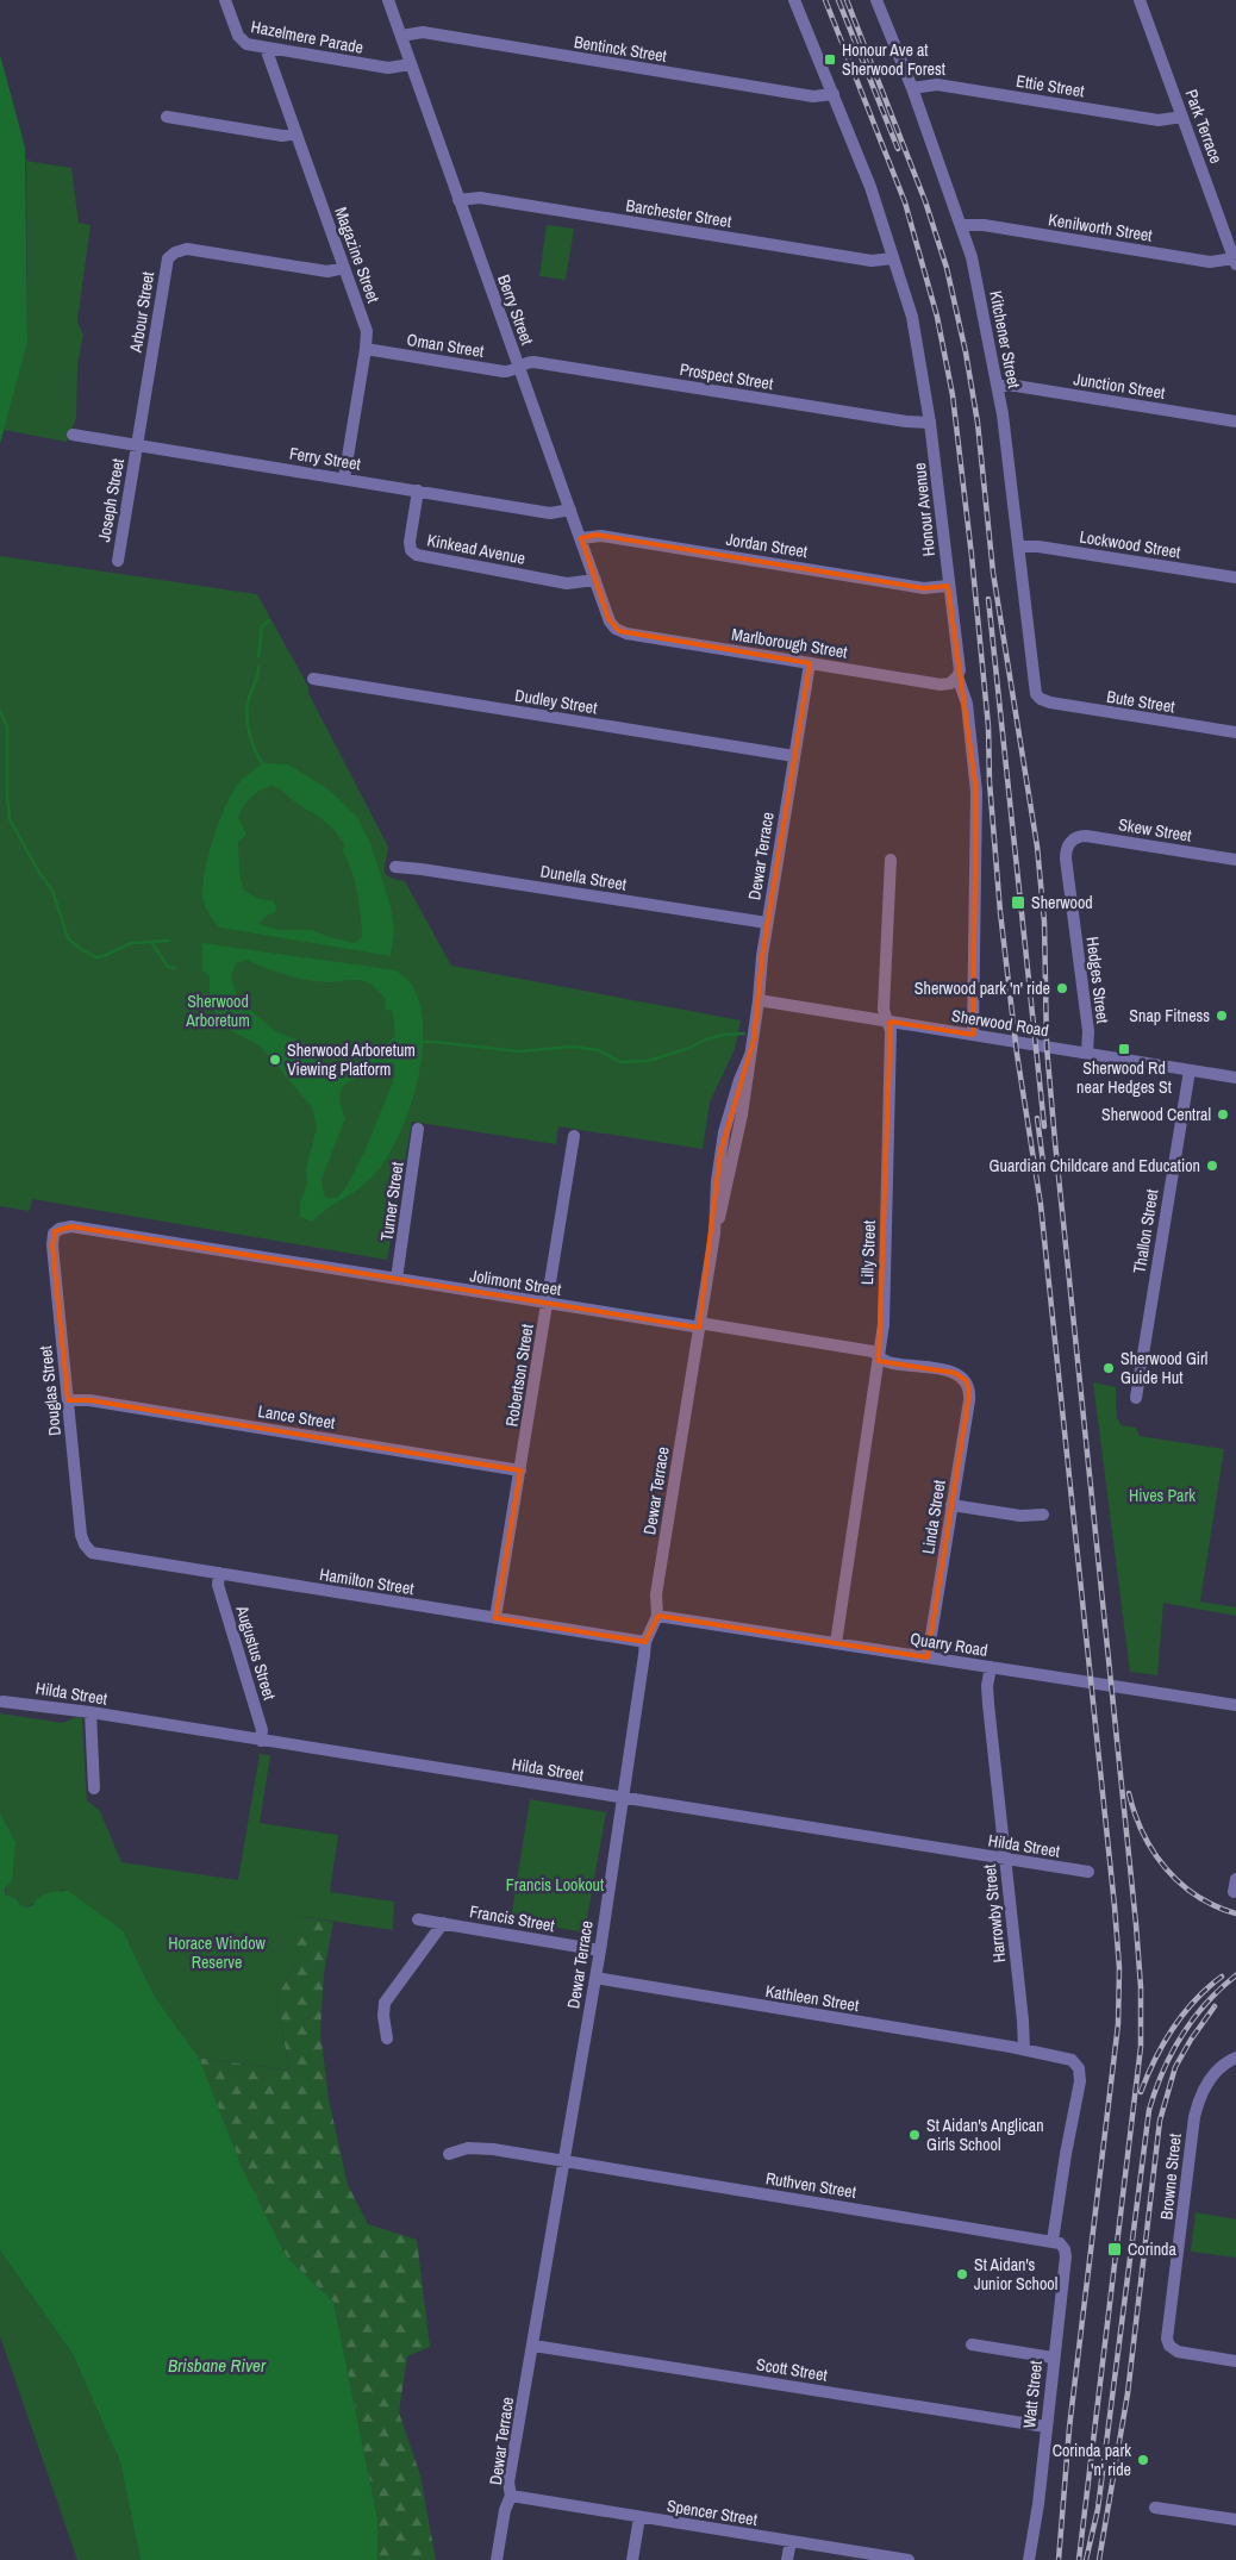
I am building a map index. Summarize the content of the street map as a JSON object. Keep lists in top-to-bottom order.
{
  "streets": {
    "street": [
      "Hazelmere Parade",
      "Bentinck Street",
      "Ettie Street",
      "Park Terrace",
      "Barchester Street",
      "Kenilworth Street",
      "Magazine Street",
      "Berry Street",
      "Arbour Street",
      "Kitchener Street",
      "Oman Street",
      "Prospect Street",
      "Junction Street",
      "Ferry Street",
      "Joseph Street",
      "Honour Avenue",
      "Lockwood Street",
      "Jordan Street",
      "Kinkead Avenue",
      "Marlborough Street",
      "Dudley Street",
      "Bute Street",
      "Skew Street",
      "Dewar Terrace",
      "Dunella Street",
      "Hedges Street",
      "Sherwood Road",
      "Turner Street",
      "Thallon Street",
      "Lilly Street",
      "Jolimont Street",
      "Robertson Street",
      "Douglas Street",
      "Lance Street",
      "Linda Street",
      "Hamilton Street",
      "Quarry Road",
      "Augustus Street",
      "Hilda Street",
      "Harrowby Street",
      "Francis Street",
      "Kathleen Street",
      "Browne Street",
      "Ruthven Street",
      "Scott Street",
      "Watt Street",
      "Spencer Street"
    ]
  },
  "crossings": [
    ["Hazelmere Parade", "Magazine Street"],
    ["Hazelmere Parade", "Berry Street"],
    ["Bentinck Street", "Berry Street"],
    ["Bentinck Street", "Honour Avenue"],
    ["Ettie Street", "Park Terrace"],
    ["Ettie Street", "Kitchener Street"],
    ["Park Terrace", "Kenilworth Street"],
    ["Barchester Street", "Berry Street"],
    ["Barchester Street", "Honour Avenue"],
    ["Kenilworth Street", "Kitchener Street"],
    ["Magazine Street", "Arbour Street"],
    ["Magazine Street", "Oman Street"],
    ["Magazine Street", "Ferry Street"],
    ["Berry Street", "Oman Street"],
    ["Berry Street", "Prospect Street"],
    ["Berry Street", "Ferry Street"],
    ["Berry Street", "Jordan Street"],
    ["Berry Street", "Kinkead Avenue"],
    ["Berry Street", "Marlborough Street"],
    ["Arbour Street", "Ferry Street"],
    ["Arbour Street", "Joseph Street"],
    ["Kitchener Street", "Junction Street"],
    ["Kitchener Street", "Lockwood Street"],
    ["Kitchener Street", "Bute Street"],
    ["Oman Street", "Prospect Street"],
    ["Prospect Street", "Honour Avenue"],
    ["Ferry Street", "Joseph Street"],
    ["Ferry Street", "Kinkead Avenue"],
    ["Honour Avenue", "Jordan Street"],
    ["Honour Avenue", "Marlborough Street"],
    ["Honour Avenue", "Sherwood Road"],
    ["Marlborough Street", "Dewar Terrace"],
    ["Dudley Street", "Dewar Terrace"],
    ["Skew Street", "Hedges Street"],
    ["Dewar Terrace", "Dunella Street"],
    ["Dewar Terrace", "Sherwood Road"],
    ["Dewar Terrace", "Jolimont Street"],
    ["Dewar Terrace", "Hamilton Street"],
    ["Dewar Terrace", "Quarry Road"],
    ["Dewar Terrace", "Hilda Street"],
    ["Dewar Terrace", "Francis Street"],
    ["Dewar Terrace", "Kathleen Street"],
    ["Dewar Terrace", "Ruthven Street"],
    ["Dewar Terrace", "Scott Street"],
    ["Dewar Terrace", "Spencer Street"],
    ["Hedges Street", "Sherwood Road"],
    ["Sherwood Road", "Thallon Street"],
    ["Sherwood Road", "Lilly Street"],
    ["Turner Street", "Jolimont Street"],
    ["Lilly Street", "Jolimont Street"],
    ["Lilly Street", "Quarry Road"],
    ["Jolimont Street", "Robertson Street"],
    ["Jolimont Street", "Douglas Street"],
    ["Jolimont Street", "Linda Street"],
    ["Robertson Street", "Lance Street"],
    ["Robertson Street", "Hamilton Street"],
    ["Douglas Street", "Lance Street"],
    ["Douglas Street", "Hamilton Street"],
    ["Linda Street", "Quarry Road"],
    ["Hamilton Street", "Augustus Street"],
    ["Quarry Road", "Harrowby Street"],
    ["Augustus Street", "Hilda Street"],
    ["Hilda Street", "Harrowby Street"],
    ["Harrowby Street", "Kathleen Street"],
    ["Kathleen Street", "Ruthven Street"],
    ["Kathleen Street", "Watt Street"],
    ["Ruthven Street", "Watt Street"],
    ["Scott Street", "Watt Street"]
  ],
  "water": ["Brisbane River"],
  "parks": [
    "Sherwood Arboretum",
    "Hives Park",
    "Francis Lookout",
    "Horace Window Reserve"
  ],
  "places": {
    "transit": [
      "Honour Ave at Sherwood Forest",
      "Sherwood",
      "Sherwood Rd near Hedges St",
      "Corinda"
    ],
    "other": [
      "Sherwood park 'n' ride",
      "Snap Fitness",
      "Sherwood Arboretum Viewing Platform",
      "Sherwood Central",
      "Guardian Childcare and Education",
      "Sherwood Girl Guide Hut",
      "St Aidan's Anglican Girls School",
      "St Aidan's Junior School",
      "Corinda park 'n' ride"
    ]
  }
}
